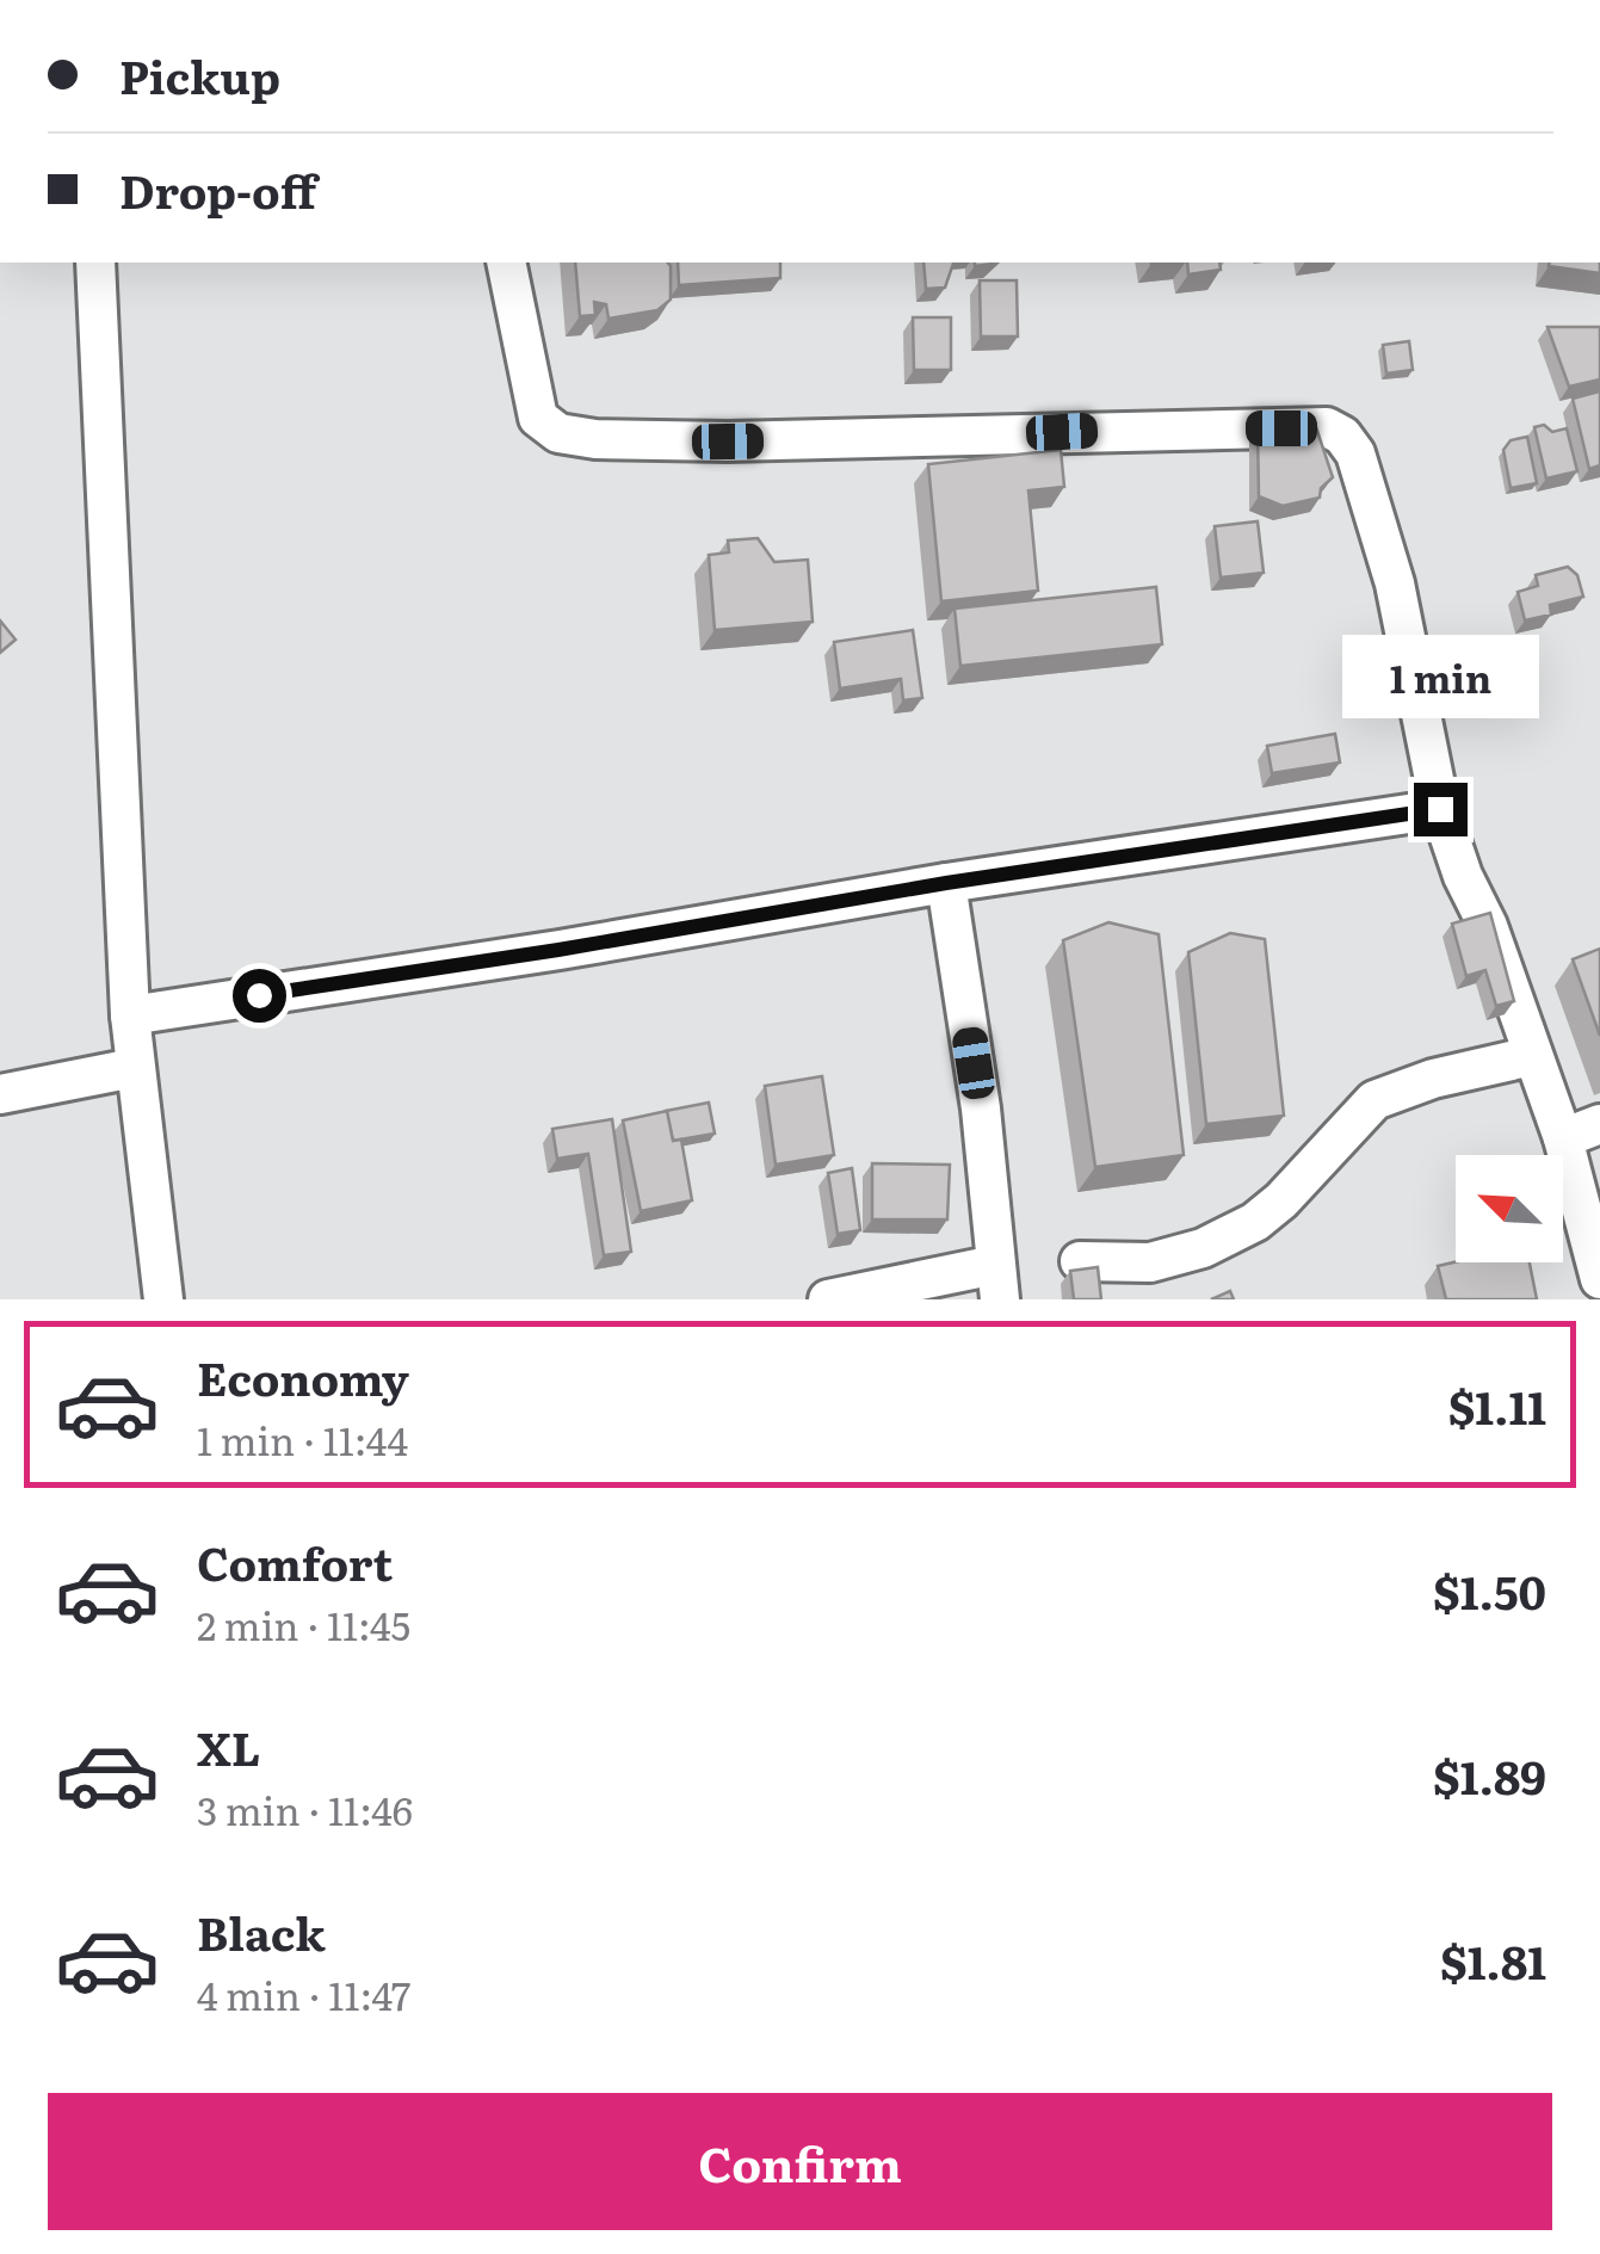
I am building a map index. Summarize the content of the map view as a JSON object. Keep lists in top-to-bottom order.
{
  "north": "top left",
  "page": {
    "banner": ["Pickup", "Drop-off"],
    "bubble": "1 min",
    "list": [
      {
        "name": "Economy",
        "note": "1 min · 11:44",
        "value": "$1.11"
      },
      {
        "name": "Comfort",
        "note": "2 min · 11:45",
        "value": "$1.50"
      },
      {
        "name": "XL",
        "note": "3 min · 11:46",
        "value": "$1.89"
      },
      {
        "name": "Black",
        "note": "4 min · 11:47",
        "value": "$1.81"
      }
    ],
    "buttons": "Confirm"
  }
}
